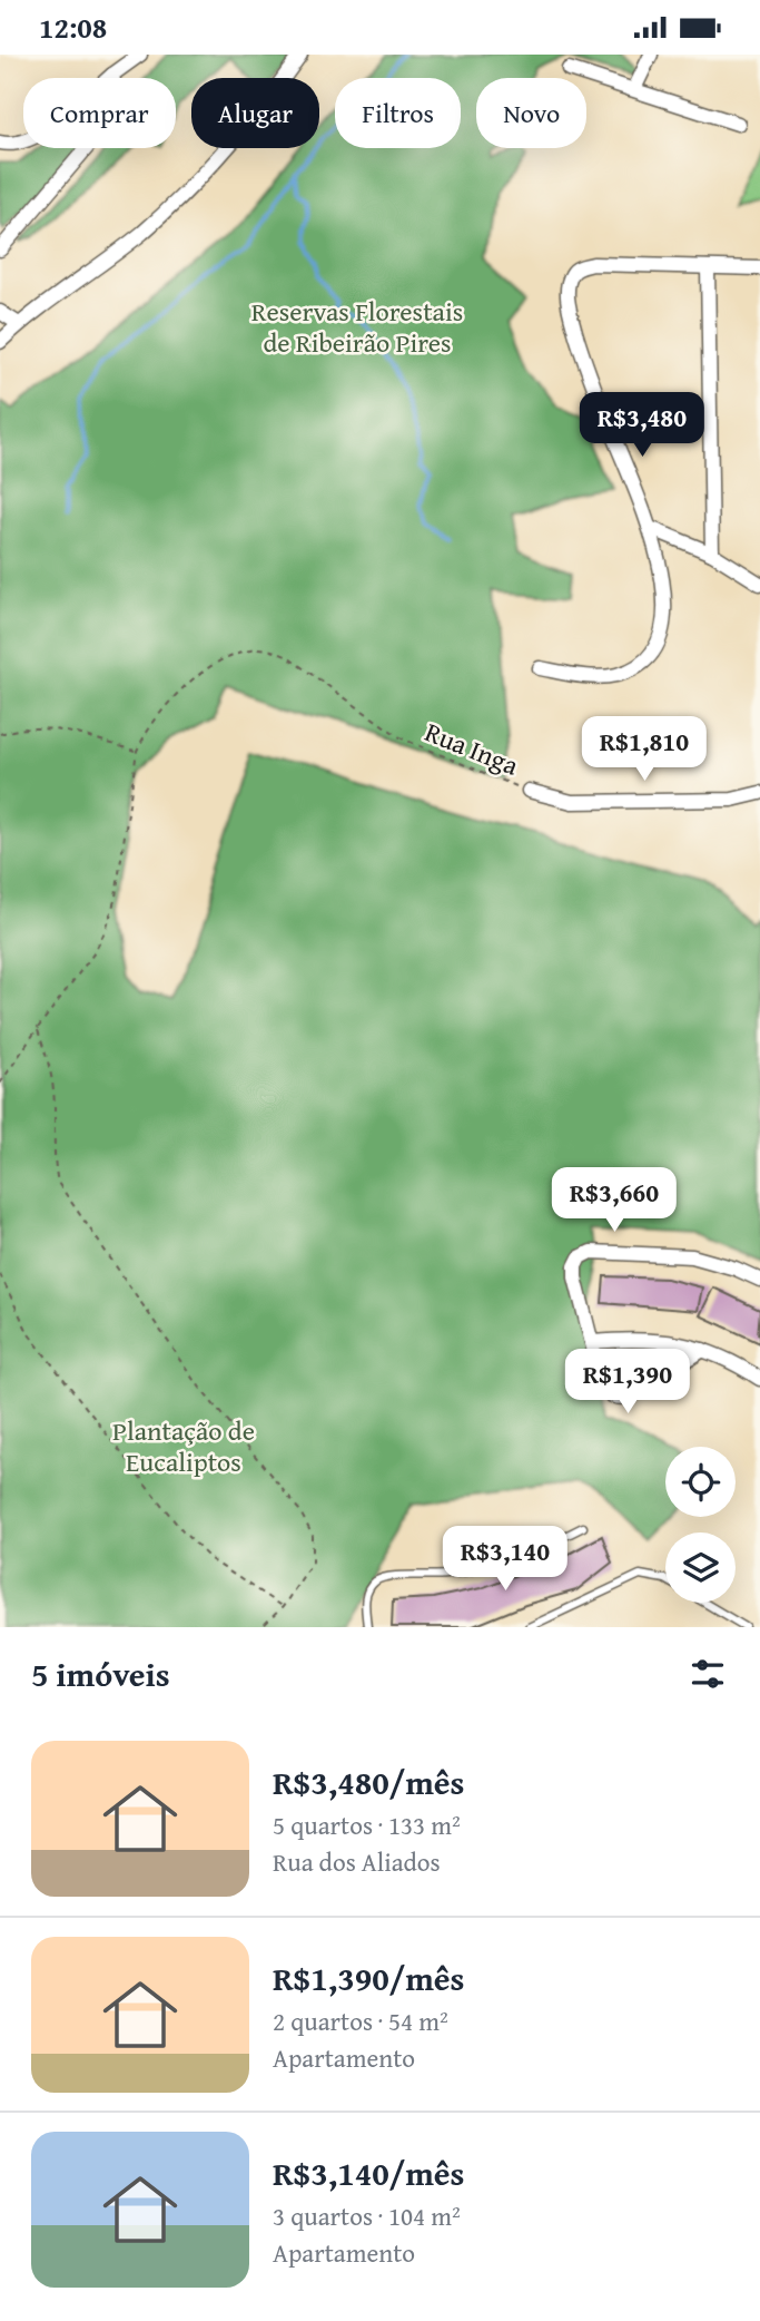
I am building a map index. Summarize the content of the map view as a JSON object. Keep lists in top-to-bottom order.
{
  "streets": {
    "path": ["Rua Inga"]
  },
  "parks": ["Reservas Florestais de Ribeirão Pires", "Plantação de Eucaliptos"],
  "page": {
    "status": "12:08",
    "chip": [
      "Comprar",
      "Alugar",
      "Filtros",
      "Novo"
    ],
    "price": [
      "R$3,480",
      "R$1,810",
      "R$3,660",
      "R$1,390",
      "R$3,140"
    ],
    "heading": "5 imóveis",
    "list": [
      {
        "name": "R$3,480/mês",
        "note": "5 quartos · 133 m² · Rua dos Aliados"
      },
      {
        "name": "R$1,390/mês",
        "note": "2 quartos · 54 m² · Apartamento"
      },
      {
        "name": "R$3,140/mês",
        "note": "3 quartos · 104 m² · Apartamento"
      }
    ]
  }
}
